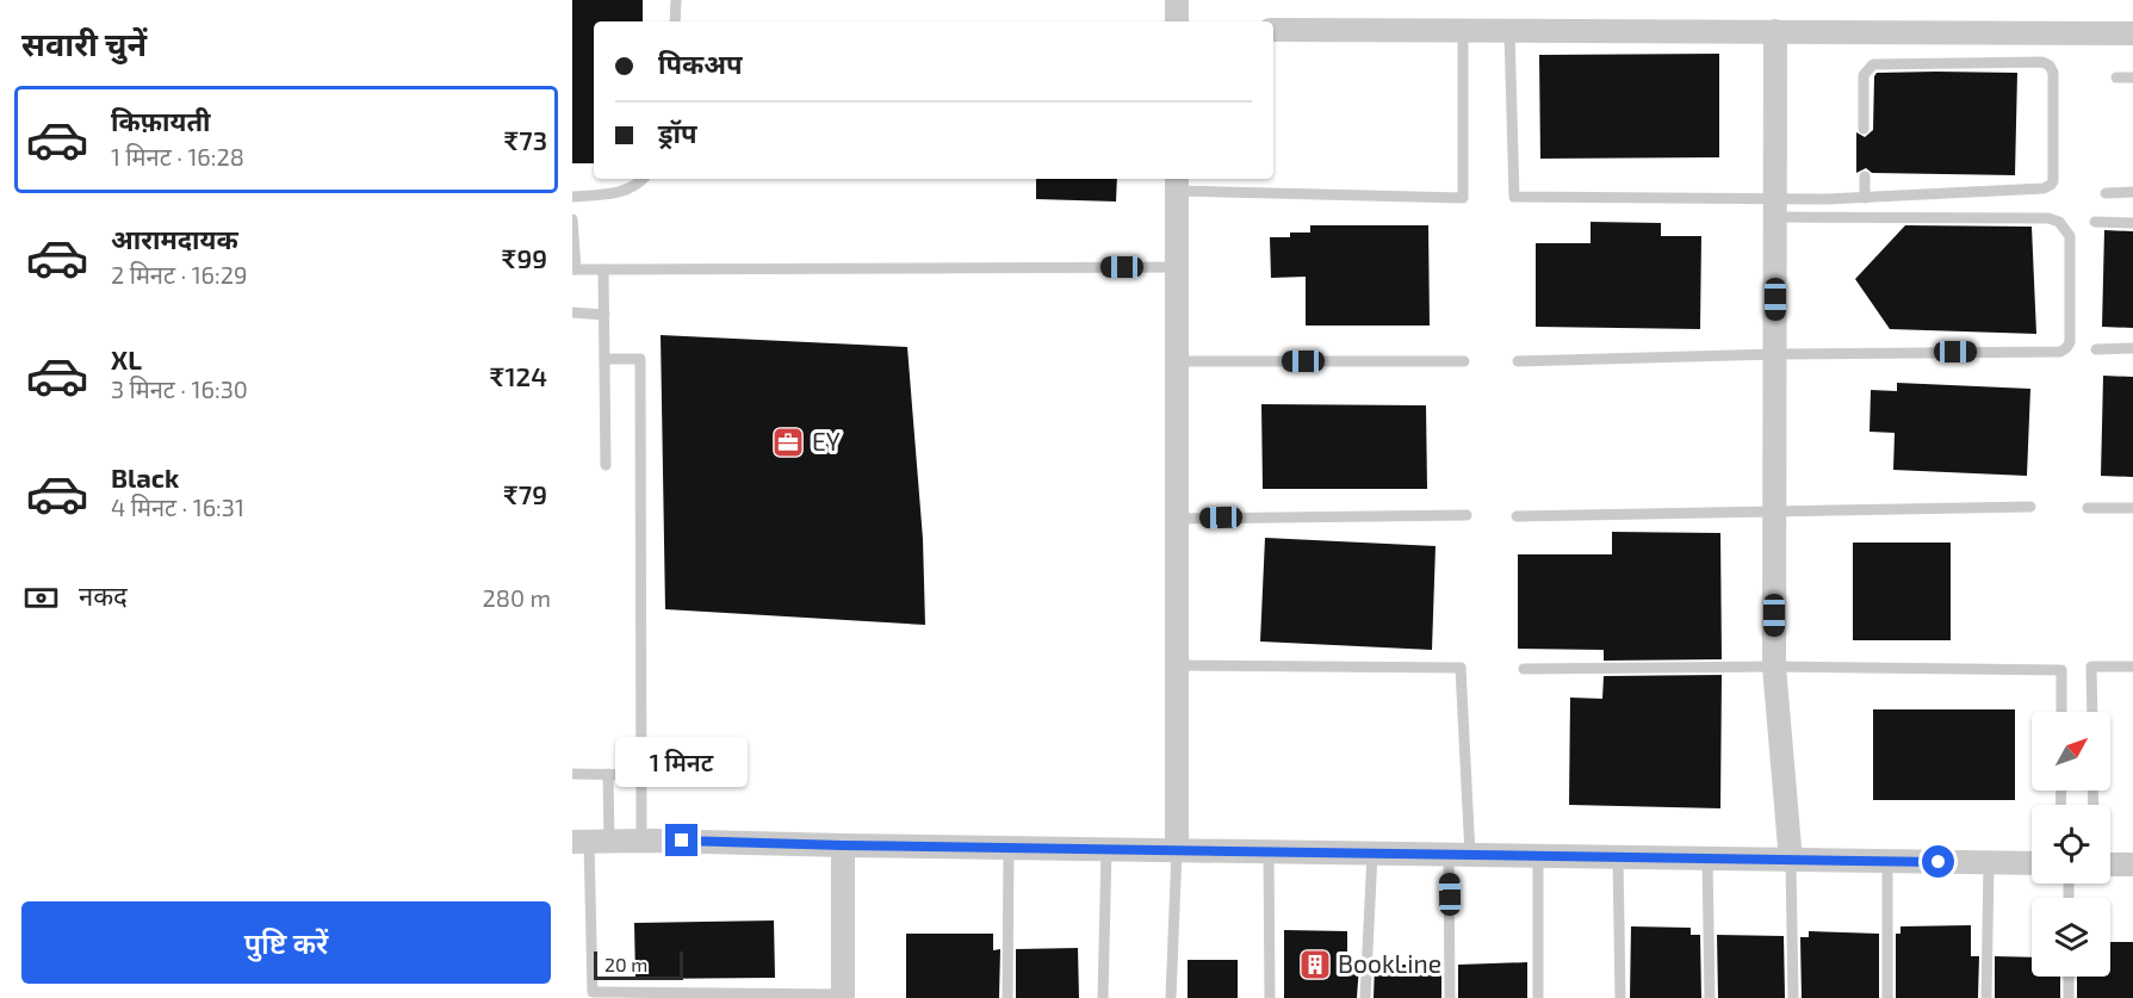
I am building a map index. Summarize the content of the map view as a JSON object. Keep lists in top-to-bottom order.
{
  "places": {
    "office": ["EY"],
    "building": ["BookLine"]
  },
  "scale_bar": "20 m",
  "north": "top right",
  "page": {
    "heading": "सवारी चुनें",
    "banner": ["पिकअप", "ड्रॉप"],
    "list": [
      {
        "name": "किफ़ायती",
        "note": "1 मिनट · 16:28",
        "value": "₹73"
      },
      {
        "name": "आरामदायक",
        "note": "2 मिनट · 16:29",
        "value": "₹99"
      },
      {
        "name": "XL",
        "note": "3 मिनट · 16:30",
        "value": "₹124"
      },
      {
        "name": "Black",
        "note": "4 मिनट · 16:31",
        "value": "₹79"
      }
    ],
    "pay": ["नकद", "280 m"],
    "bubble": "1 मिनट",
    "buttons": "पुष्टि करें",
    "scale": "20 m"
  }
}
